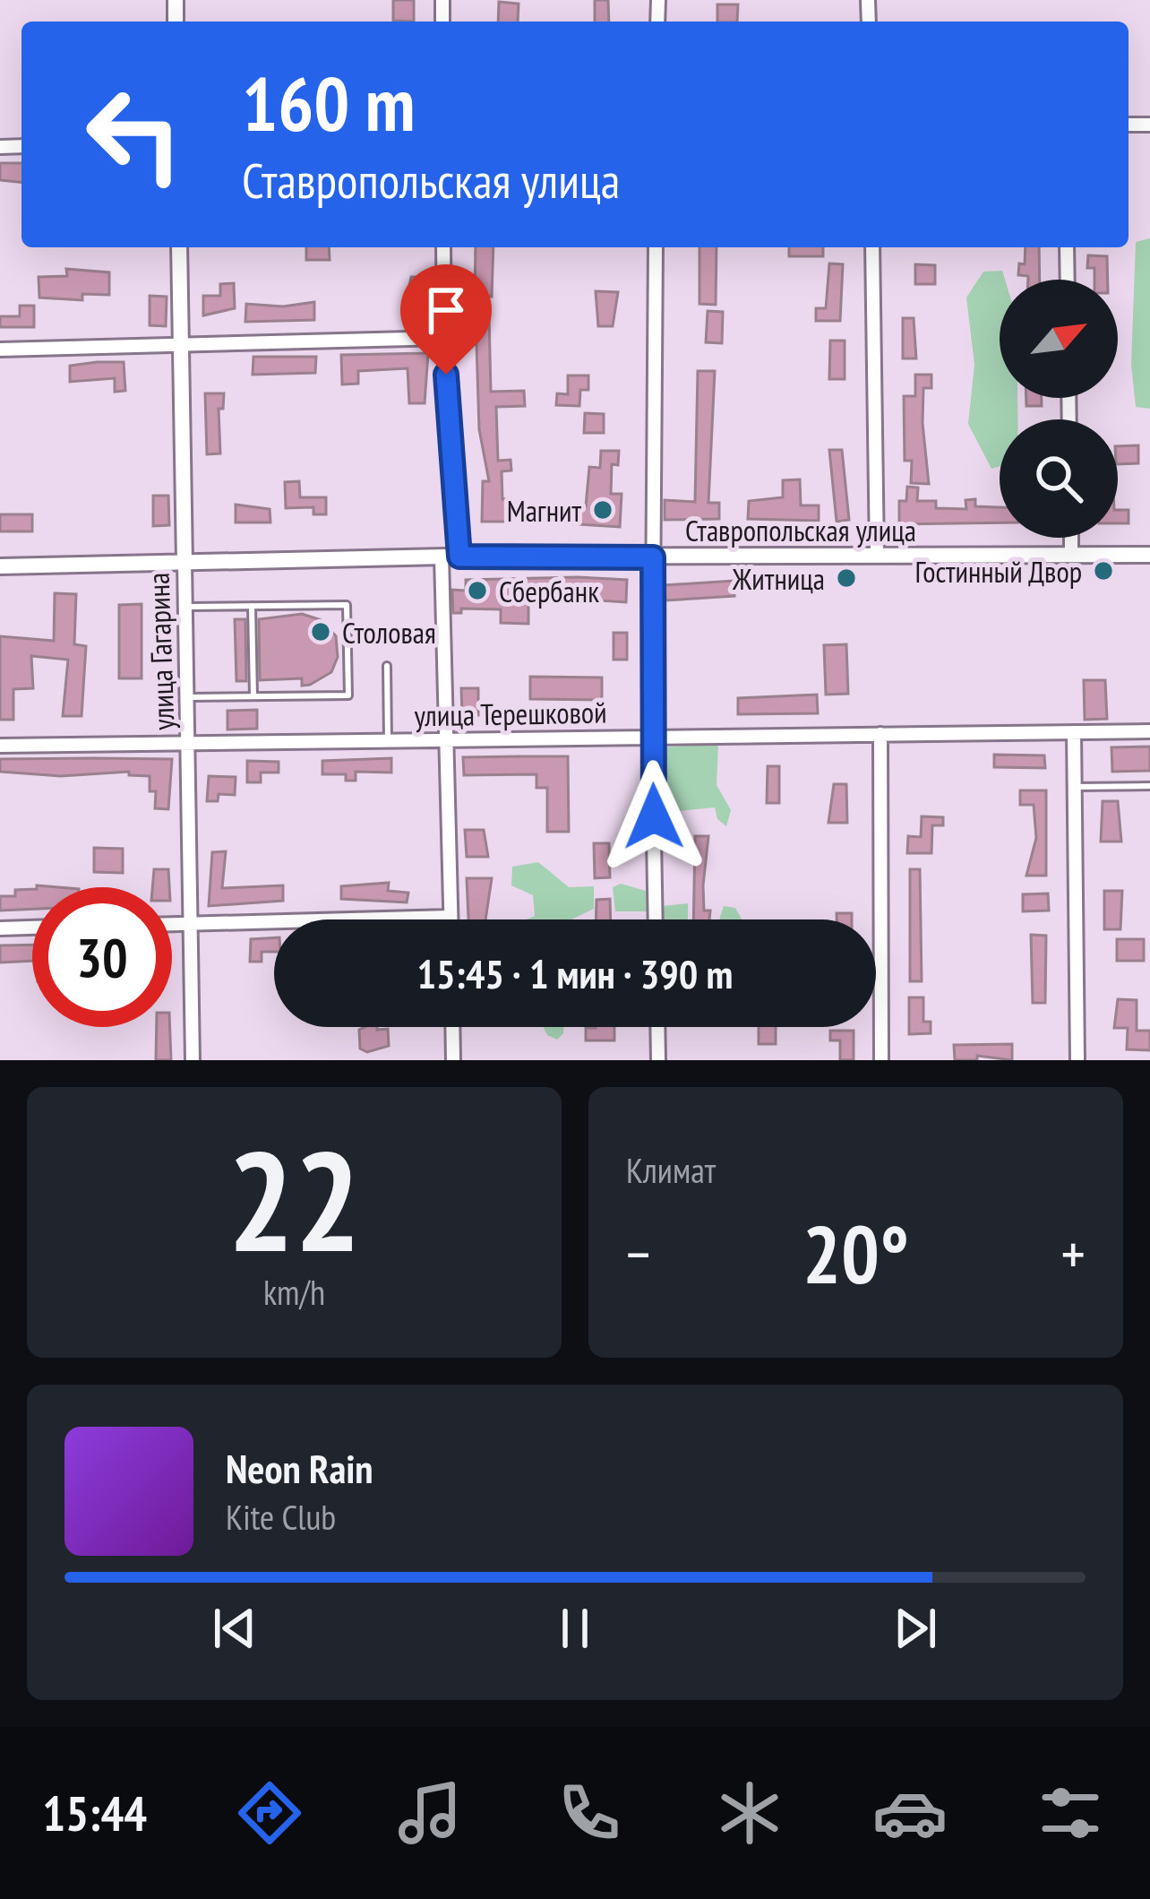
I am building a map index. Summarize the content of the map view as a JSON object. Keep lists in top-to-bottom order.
{
  "streets": {
    "street": ["Ставропольская улица", "улица Гагарина", "улица Терешковой"]
  },
  "crossings": [
    ["Ставропольская улица", "улица Гагарина"],
    ["улица Гагарина", "улица Терешковой"]
  ],
  "places": [
    "Магнит",
    "Гостинный Двор",
    "Житница",
    "Сбербанк",
    "Столовая"
  ],
  "north": "top right",
  "page": {
    "turn": ["160 m", "Ставропольская улица"],
    "limit": "30",
    "trip": "15:45 · 1 мин · 390 m",
    "tile": [
      ["22", "km/h"],
      "Климат"
    ],
    "heat": ["−", "20°", "+"],
    "song": ["Neon Rain", "Kite Club"],
    "tabs": "15:44"
  }
}
